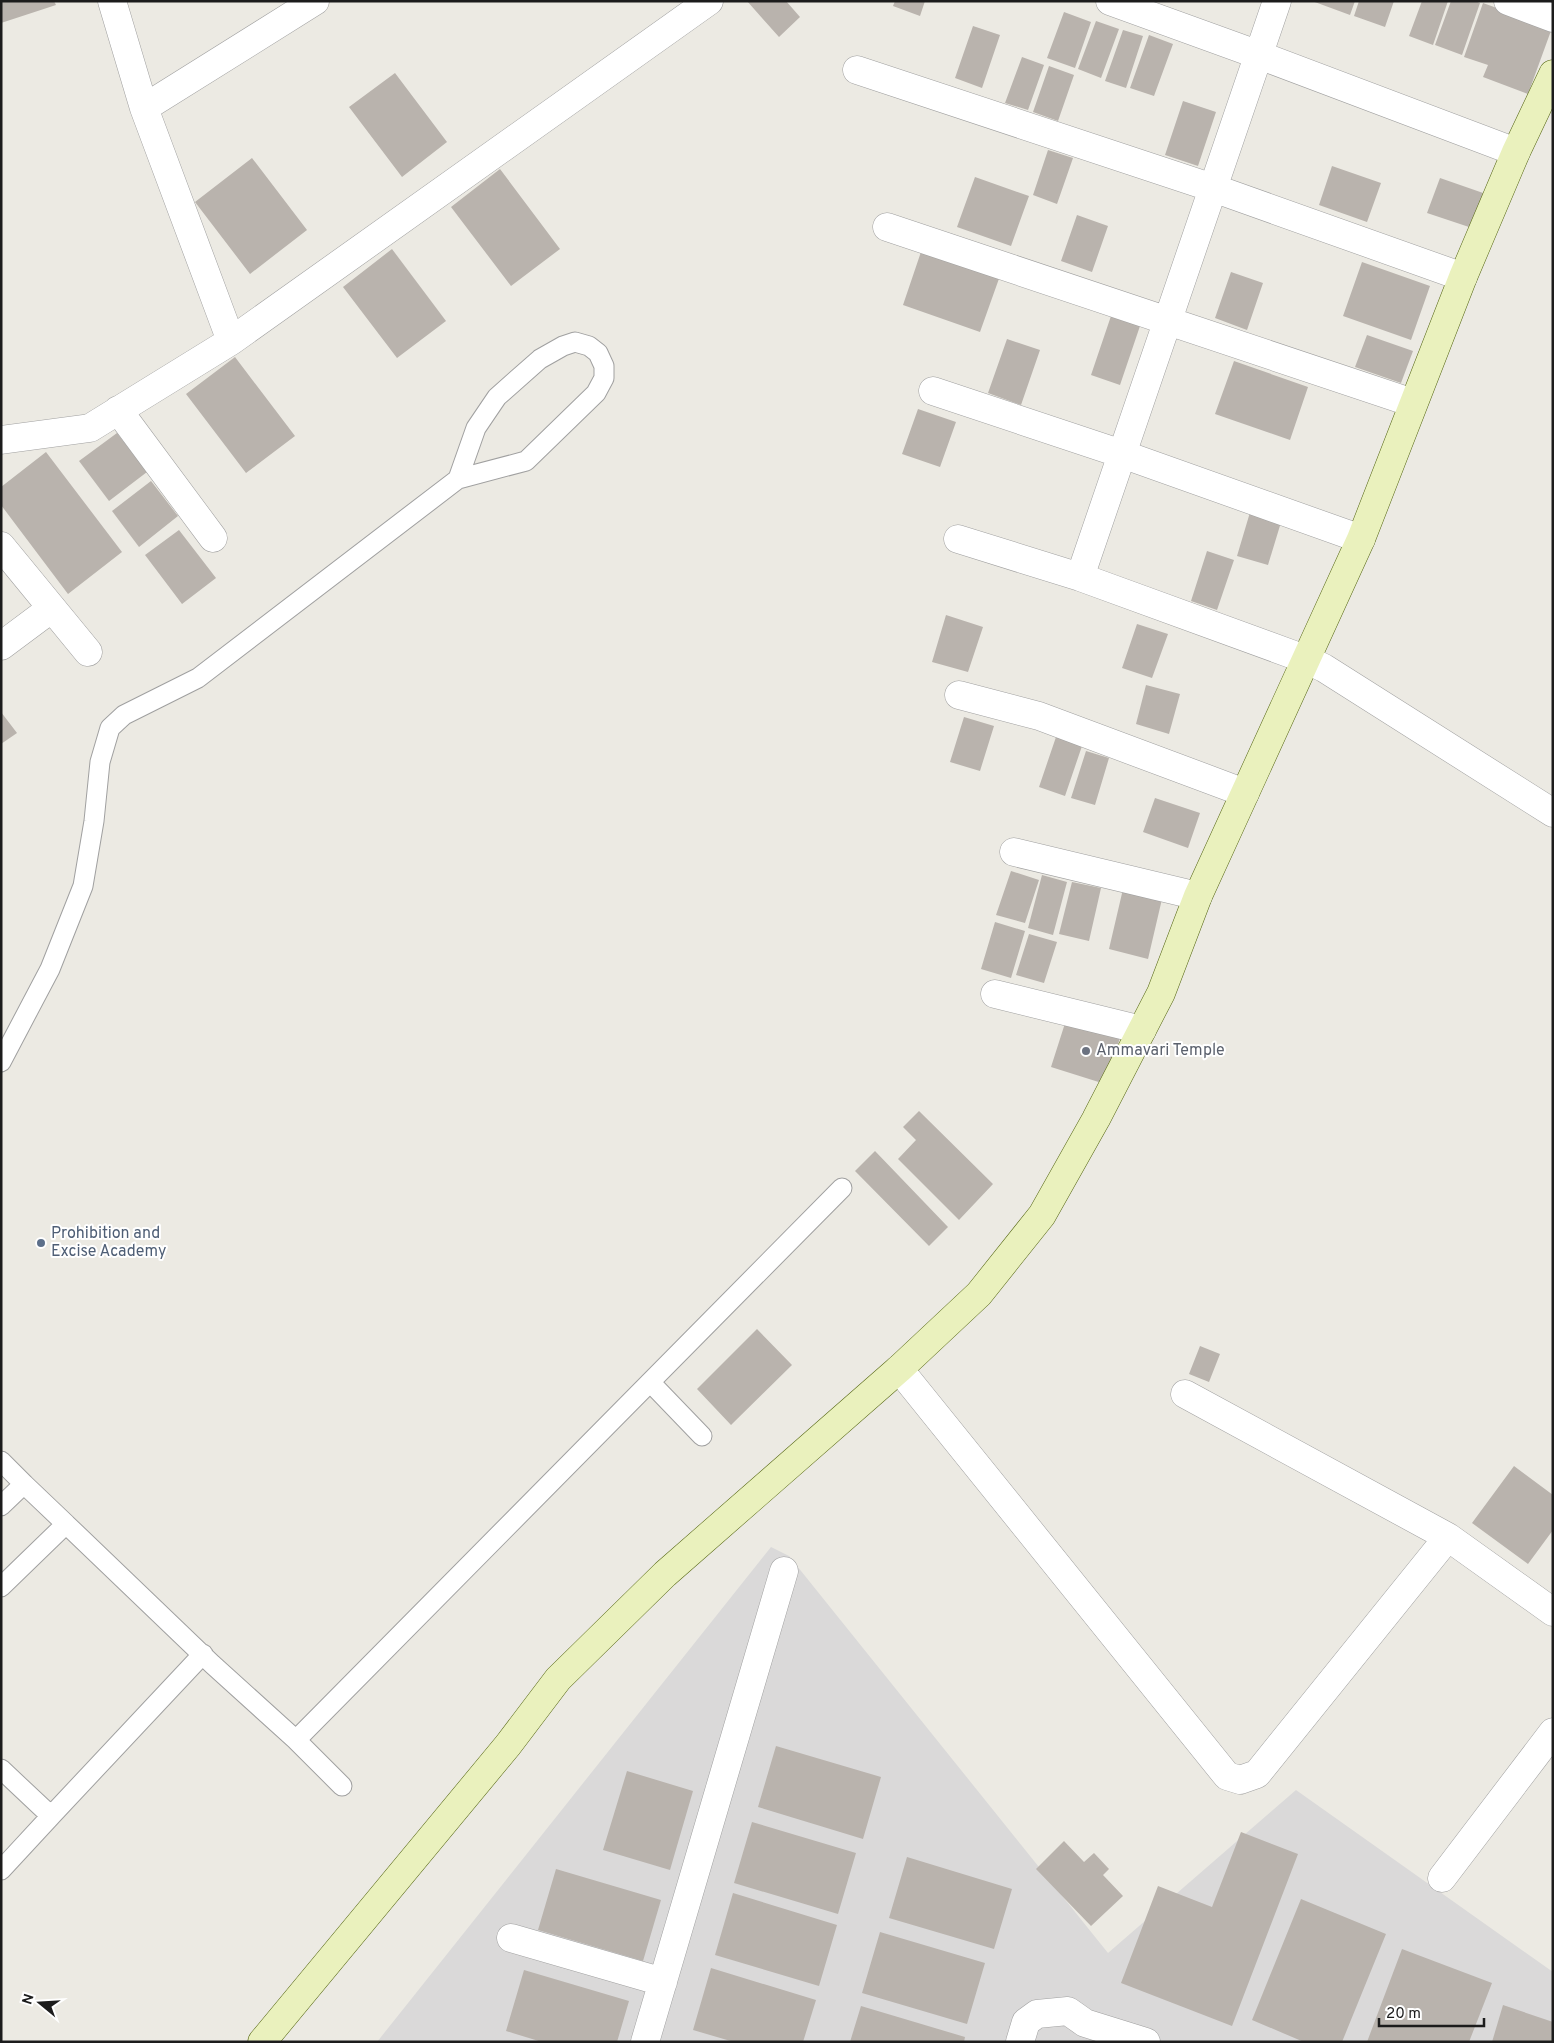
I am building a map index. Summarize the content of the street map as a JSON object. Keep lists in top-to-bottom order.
{
  "places": ["Ammavari Temple", "Prohibition and Excise Academy"],
  "scale_bar": "20 m",
  "north": "left"
}
